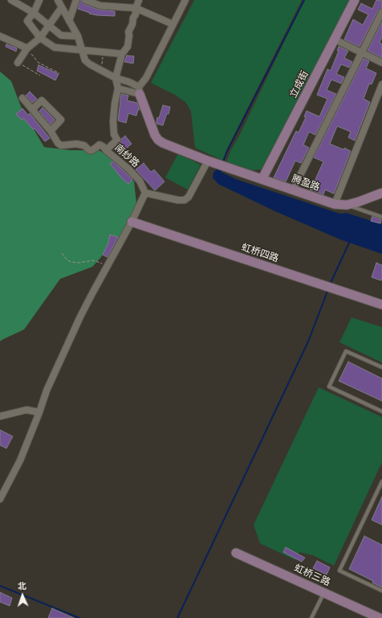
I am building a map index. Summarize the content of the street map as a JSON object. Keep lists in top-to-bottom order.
{
  "streets": {
    "street": [
      "立成街",
      "南纱路",
      "腾盈路",
      "虹桥四路",
      "虹桥三路"
    ]
  },
  "crossings": [
    ["立成街", "腾盈路"]
  ],
  "north": "top"
}
